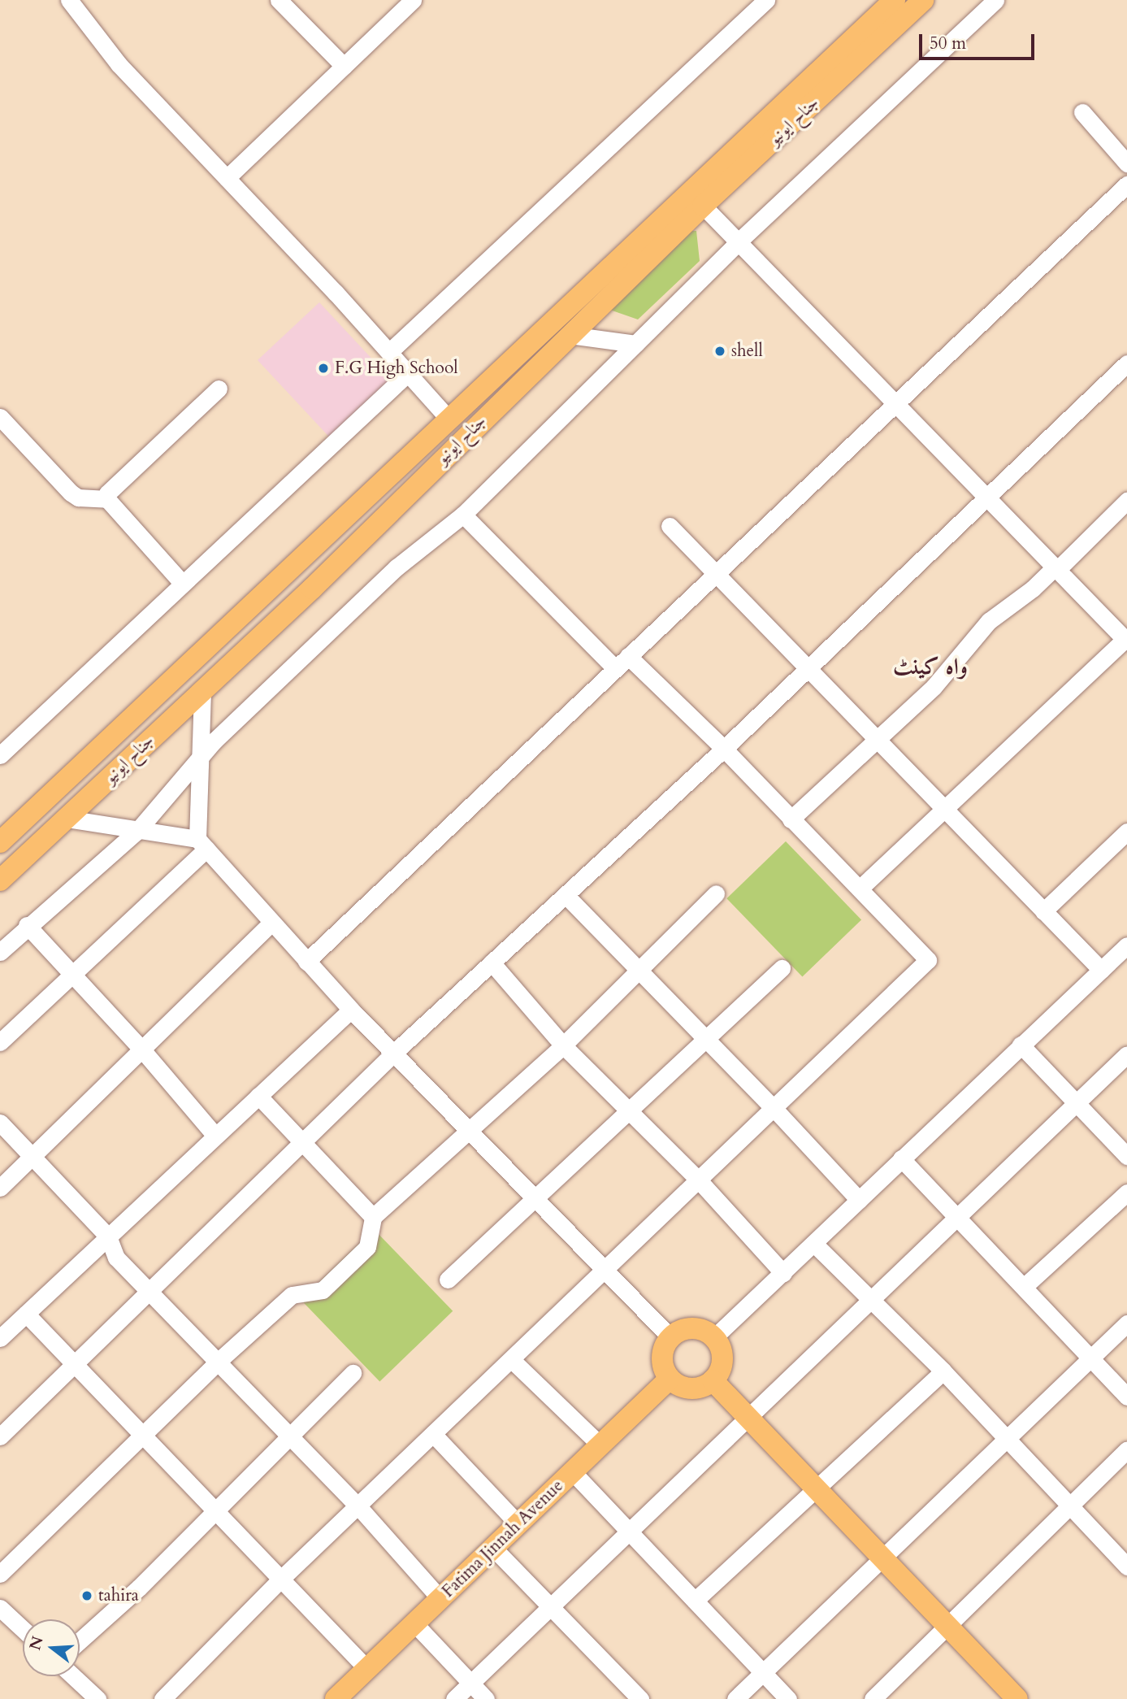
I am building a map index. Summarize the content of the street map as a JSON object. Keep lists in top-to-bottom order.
{
  "streets": {
    "main road": ["جناح ایونیو", "Fatima Jinnah Avenue"]
  },
  "districts": ["واہ کینٹ"],
  "places": ["shell", "F.G High School", "tahira"],
  "scale_bar": "50 m",
  "north": "left"
}
